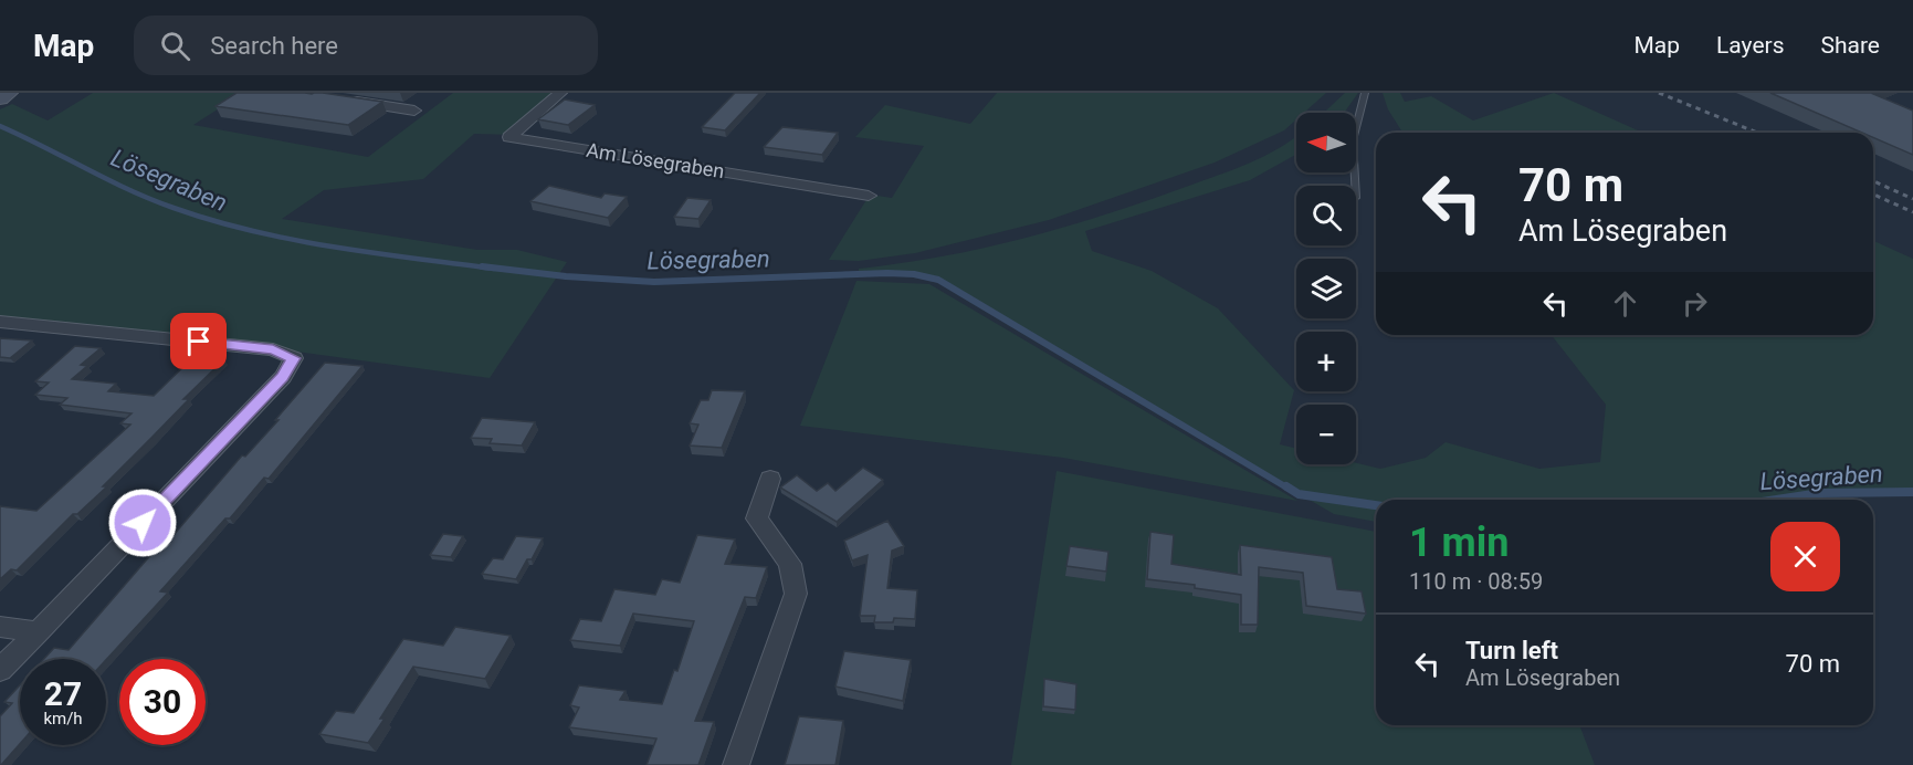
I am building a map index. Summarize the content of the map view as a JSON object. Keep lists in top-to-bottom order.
{
  "streets": {
    "street": ["Am Lösegraben"]
  },
  "water": ["Lösegraben"],
  "north": "left",
  "page": {
    "header": "Map",
    "search": "Search here",
    "nav": ["Map", "Layers", "Share"],
    "map_buttons": ["+", "−"],
    "turn": ["70 m", "Am Lösegraben"],
    "heading": ["1 min", "110 m · 08:59"],
    "list": [
      {
        "name": "Turn left",
        "note": "Am Lösegraben",
        "value": "70 m"
      }
    ],
    "speed": "27 km/h",
    "limit": "30"
  }
}
